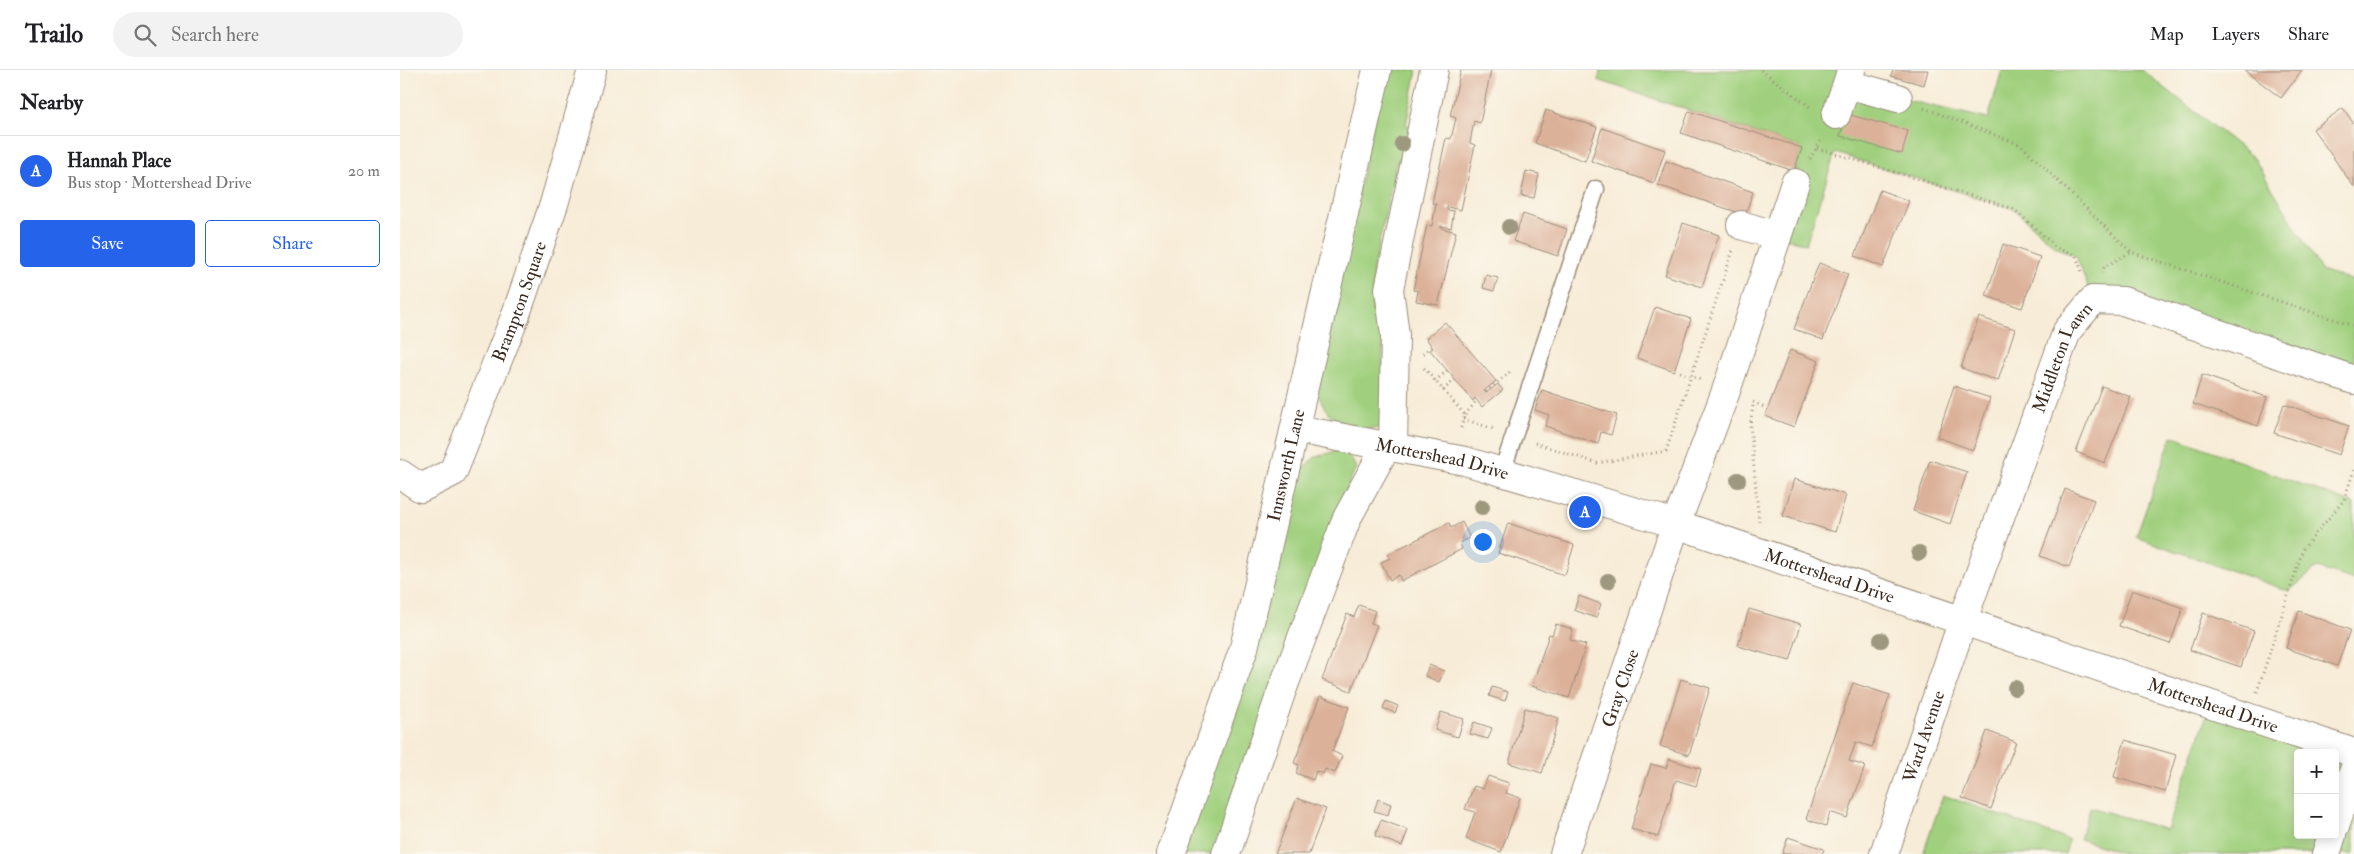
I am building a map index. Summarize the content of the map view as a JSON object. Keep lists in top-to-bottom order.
{
  "streets": {
    "street": [
      "Brampton Square",
      "Middleton Lawn",
      "Mottershead Drive",
      "Innsworth Lane",
      "Gray Close",
      "Ward Avenue"
    ]
  },
  "crossings": [
    ["Middleton Lawn", "Mottershead Drive"],
    ["Middleton Lawn", "Ward Avenue"],
    ["Mottershead Drive", "Innsworth Lane"],
    ["Mottershead Drive", "Gray Close"],
    ["Mottershead Drive", "Ward Avenue"]
  ],
  "page": {
    "header": "Trailo",
    "search": "Search here",
    "nav": ["Map", "Layers", "Share"],
    "heading": "Nearby",
    "list": [
      {
        "mark": "A",
        "name": "Hannah Place",
        "note": "Bus stop · Mottershead Drive",
        "value": "20 m"
      }
    ],
    "buttons": ["Save", "Share"],
    "pins": "A",
    "map_buttons": ["+", "−"]
  }
}
